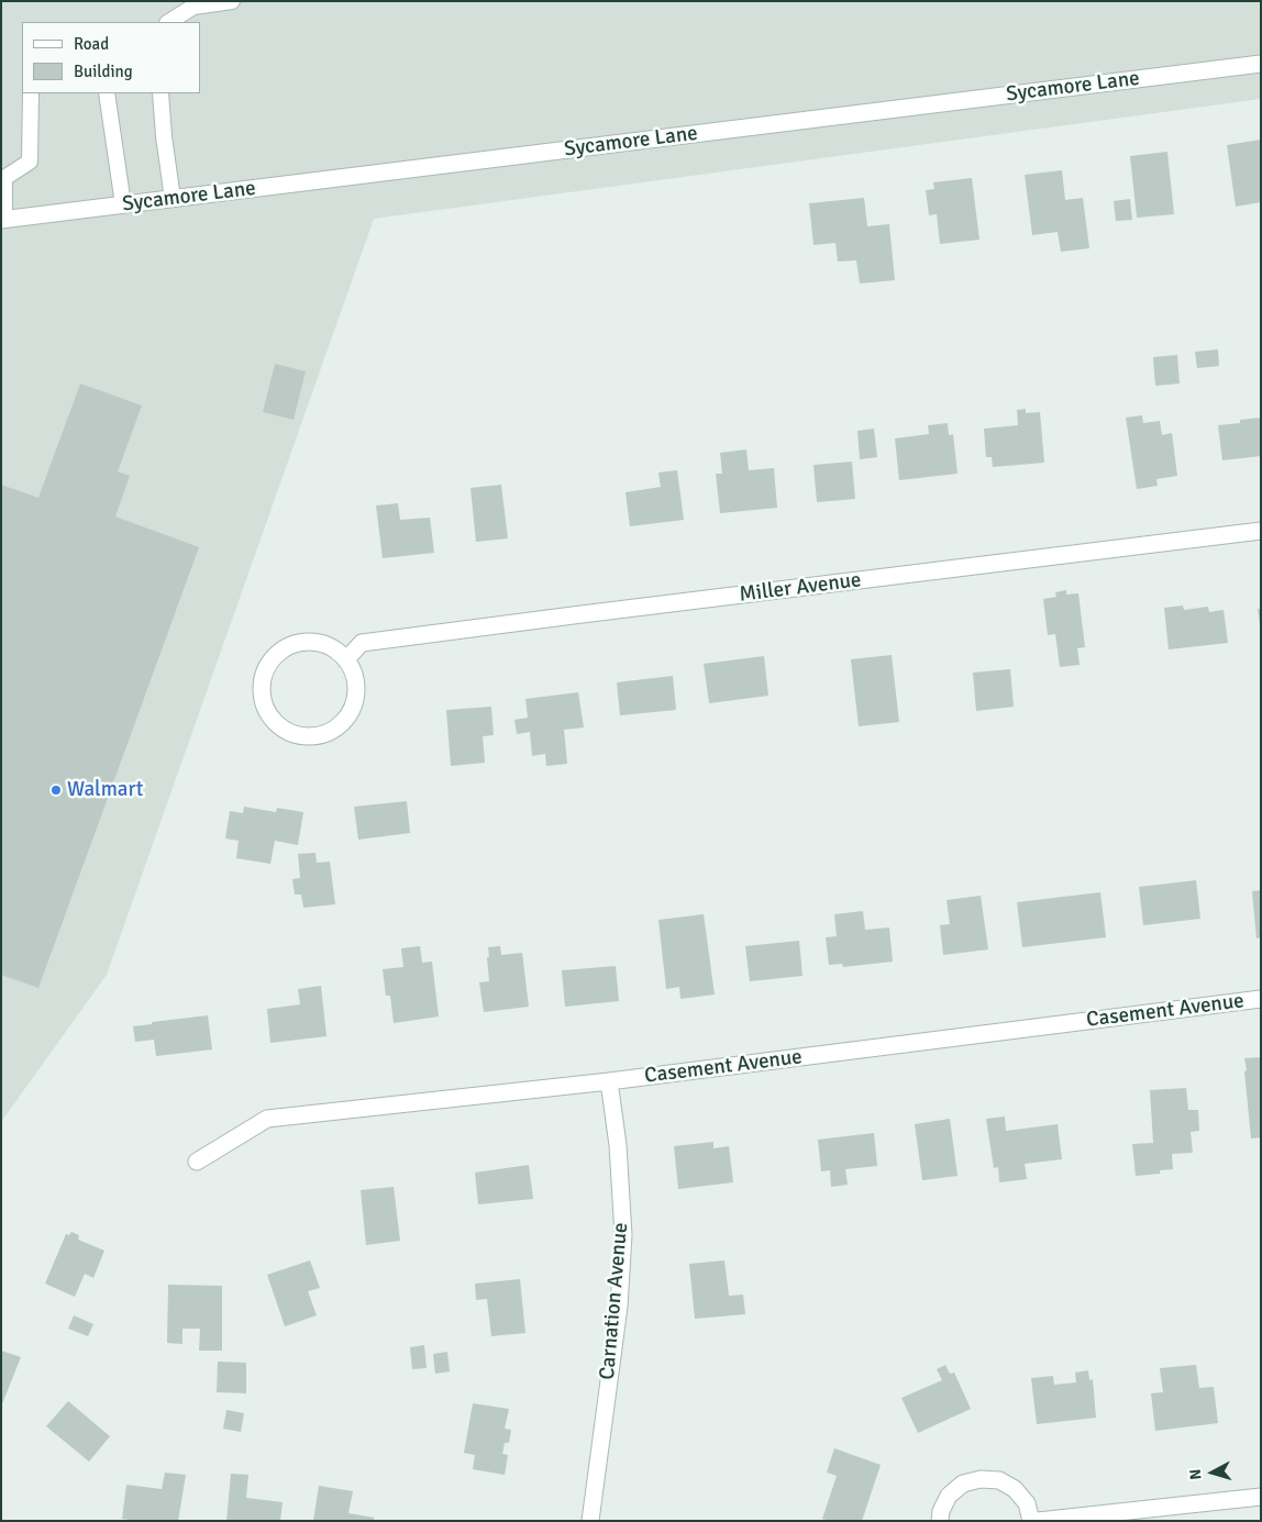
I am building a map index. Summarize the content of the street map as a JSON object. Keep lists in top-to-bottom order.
{
  "streets": {
    "street": [
      "Sycamore Lane",
      "Miller Avenue",
      "Casement Avenue",
      "Carnation Avenue"
    ]
  },
  "crossings": [
    ["Casement Avenue", "Carnation Avenue"]
  ],
  "places": ["Walmart"],
  "legend": ["Road", "Building"],
  "north": "left"
}
